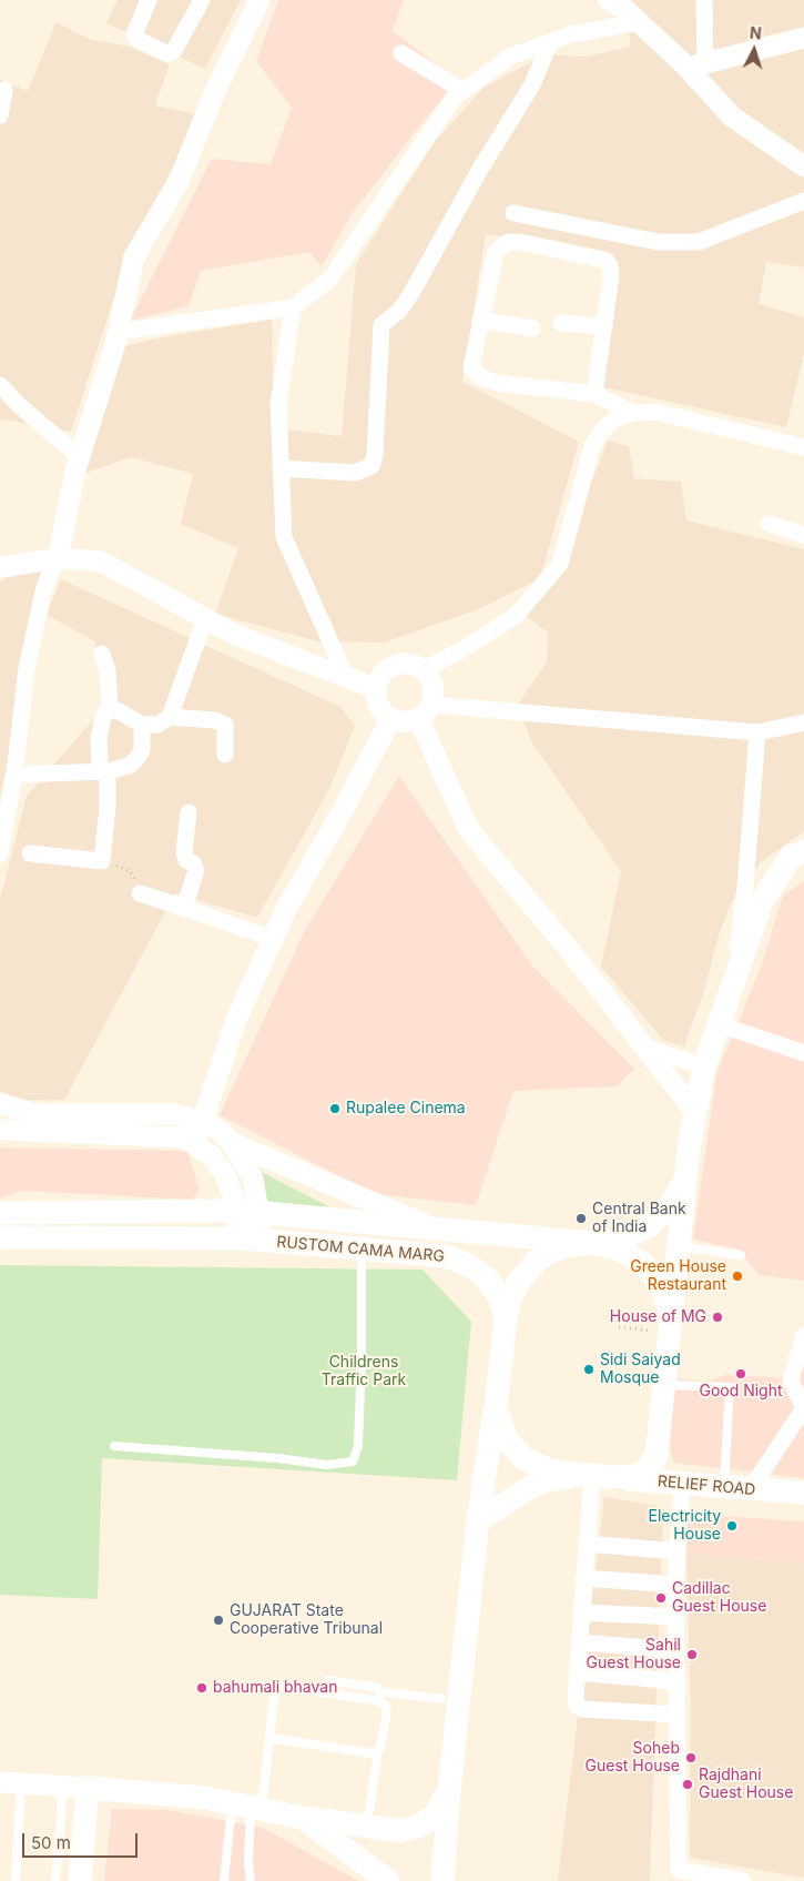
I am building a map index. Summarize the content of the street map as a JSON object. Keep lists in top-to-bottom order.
{
  "streets": {
    "main road": ["RUSTOM CAMA MARG", "RELIEF ROAD"]
  },
  "parks": ["Childrens Traffic Park"],
  "places": [
    "Rupalee Cinema",
    "Central Bank of India",
    "Green House Restaurant",
    "House of MG",
    "Sidi Saiyad Mosque",
    "Good Night",
    "Electricity House",
    "Cadillac Guest House",
    "GUJARAT State Cooperative Tribunal",
    "Sahil Guest House",
    "bahumali bhavan",
    "Soheb Guest House",
    "Rajdhani Guest House"
  ],
  "scale_bar": "50 m",
  "north": "top"
}
